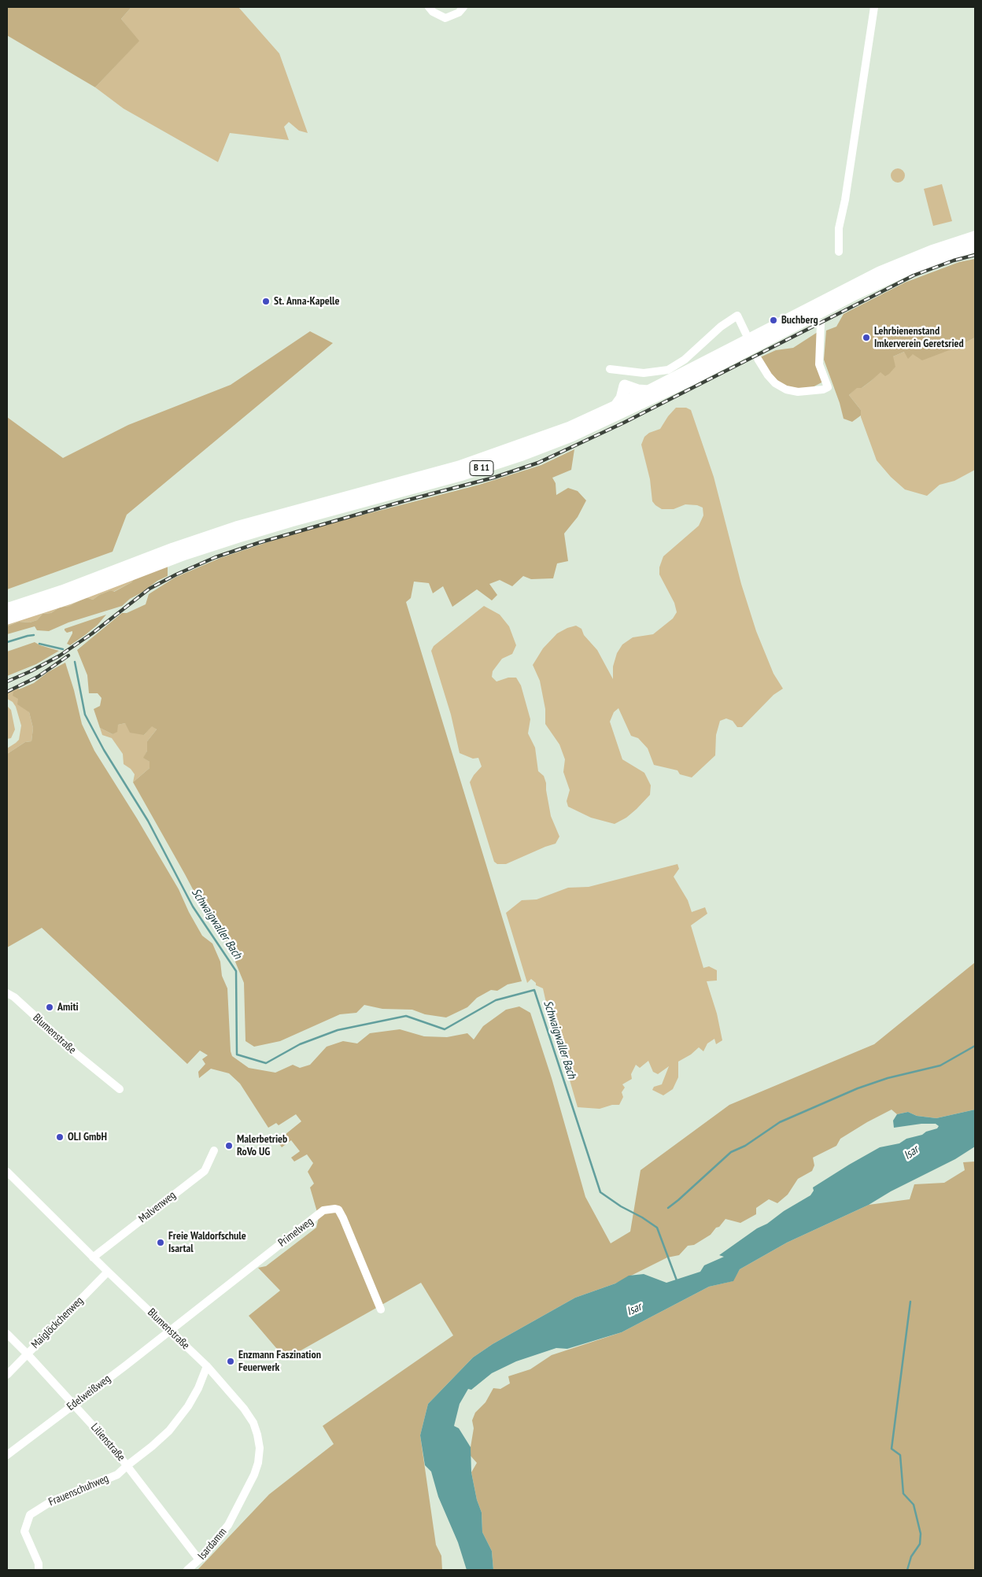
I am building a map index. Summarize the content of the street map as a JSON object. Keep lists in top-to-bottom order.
{
  "streets": {
    "main road": ["B 11"],
    "street": [
      "Blumenstraße",
      "Malvenweg",
      "Primelweg",
      "Maiglöckchenweg",
      "Edelweißweg",
      "Lilienstraße",
      "Frauenschuhweg",
      "Isardamm"
    ]
  },
  "crossings": [
    ["Blumenstraße", "Malvenweg"],
    ["Blumenstraße", "Primelweg"],
    ["Blumenstraße", "Maiglöckchenweg"],
    ["Blumenstraße", "Edelweißweg"],
    ["Blumenstraße", "Frauenschuhweg"],
    ["Blumenstraße", "Isardamm"],
    ["Primelweg", "Edelweißweg"],
    ["Maiglöckchenweg", "Lilienstraße"],
    ["Edelweißweg", "Lilienstraße"],
    ["Lilienstraße", "Frauenschuhweg"],
    ["Lilienstraße", "Isardamm"]
  ],
  "water": ["Schwaigwaller Bach", "Isar"],
  "places": [
    "St. Anna-Kapelle",
    "Buchberg",
    "Lehrbienenstand Imkerverein Geretsried",
    "Amiti",
    "OLI GmbH",
    "Malerbetrieb RoVo UG",
    "Freie Waldorfschule Isartal",
    "Enzmann Faszination Feuerwerk"
  ]
}
